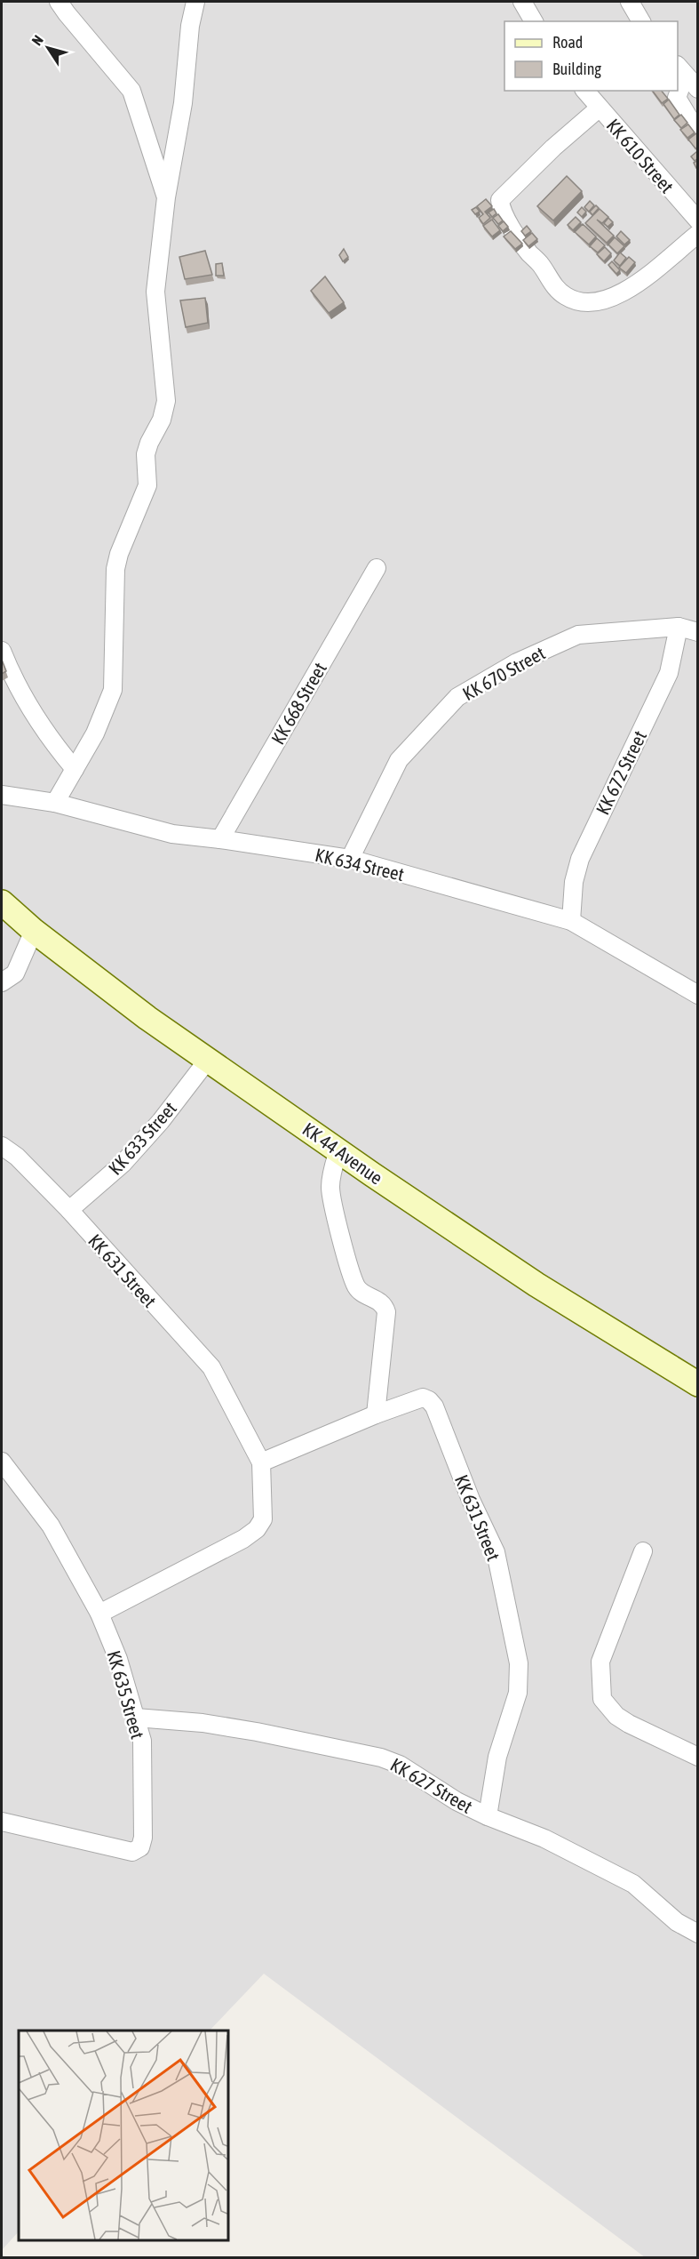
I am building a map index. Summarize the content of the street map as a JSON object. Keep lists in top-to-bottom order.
{
  "streets": {
    "main road": ["KK 44 Avenue"],
    "street": [
      "KK 610 Street",
      "KK 670 Street",
      "KK 668 Street",
      "KK 672 Street",
      "KK 634 Street",
      "KK 633 Street",
      "KK 631 Street",
      "KK 635 Street",
      "KK 627 Street"
    ]
  },
  "crossings": [
    ["KK 670 Street", "KK 672 Street"],
    ["KK 670 Street", "KK 634 Street"],
    ["KK 668 Street", "KK 634 Street"],
    ["KK 672 Street", "KK 634 Street"],
    ["KK 633 Street", "KK 44 Avenue"],
    ["KK 633 Street", "KK 631 Street"],
    ["KK 631 Street", "KK 635 Street"],
    ["KK 631 Street", "KK 627 Street"],
    ["KK 635 Street", "KK 627 Street"]
  ],
  "legend": ["Road", "Building"],
  "north": "top left"
}
